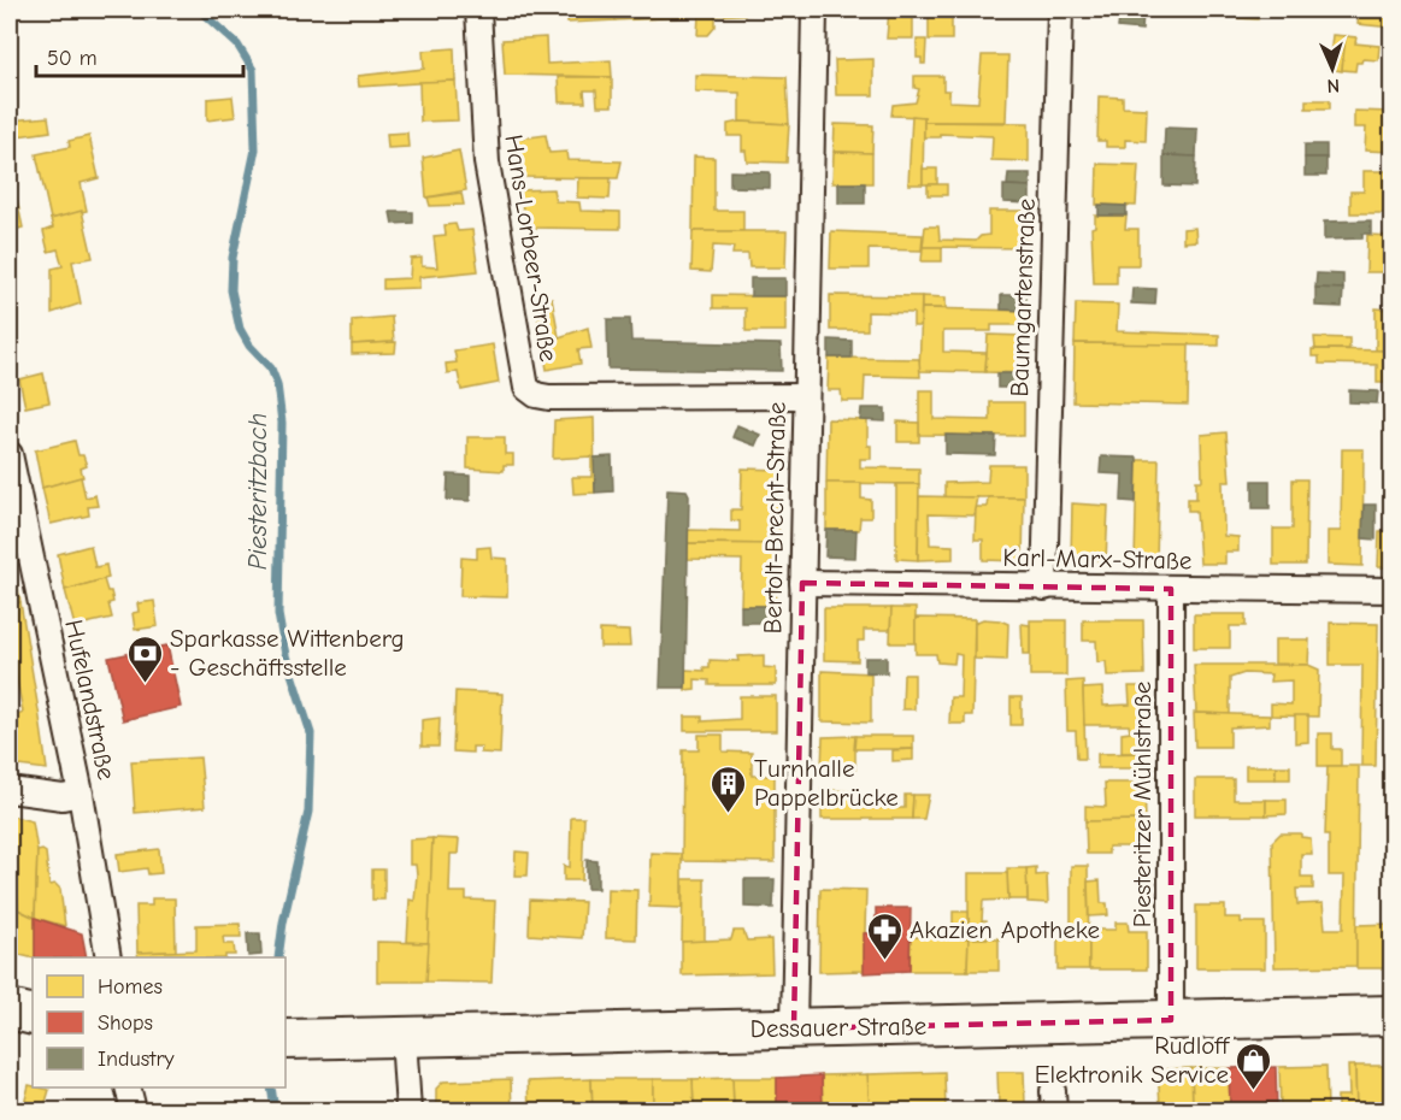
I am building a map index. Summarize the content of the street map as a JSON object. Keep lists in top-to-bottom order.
{
  "streets": {
    "main road": ["Dessauer Straße"],
    "street": [
      "Hans-Lorbeer-Straße",
      "Baumgartenstraße",
      "Bertolt-Brecht-Straße",
      "Karl-Marx-Straße",
      "Hufelandstraße",
      "Piesteritzer Mühlstraße"
    ]
  },
  "crossings": [
    ["Hans-Lorbeer-Straße", "Bertolt-Brecht-Straße"],
    ["Baumgartenstraße", "Karl-Marx-Straße"],
    ["Bertolt-Brecht-Straße", "Karl-Marx-Straße"],
    ["Bertolt-Brecht-Straße", "Dessauer Straße"],
    ["Karl-Marx-Straße", "Piesteritzer Mühlstraße"],
    ["Piesteritzer Mühlstraße", "Dessauer Straße"]
  ],
  "water": ["Piesteritzbach"],
  "places": {
    "bank": ["Sparkasse Wittenberg - Geschäftsstelle"],
    "building": ["Turnhalle Pappelbrücke"],
    "pharmacy": ["Akazien Apotheke"],
    "shop": ["Rudloff Elektronik Service"]
  },
  "legend": ["Homes", "Shops", "Industry"],
  "scale_bar": "50 m",
  "north": "bottom"
}
